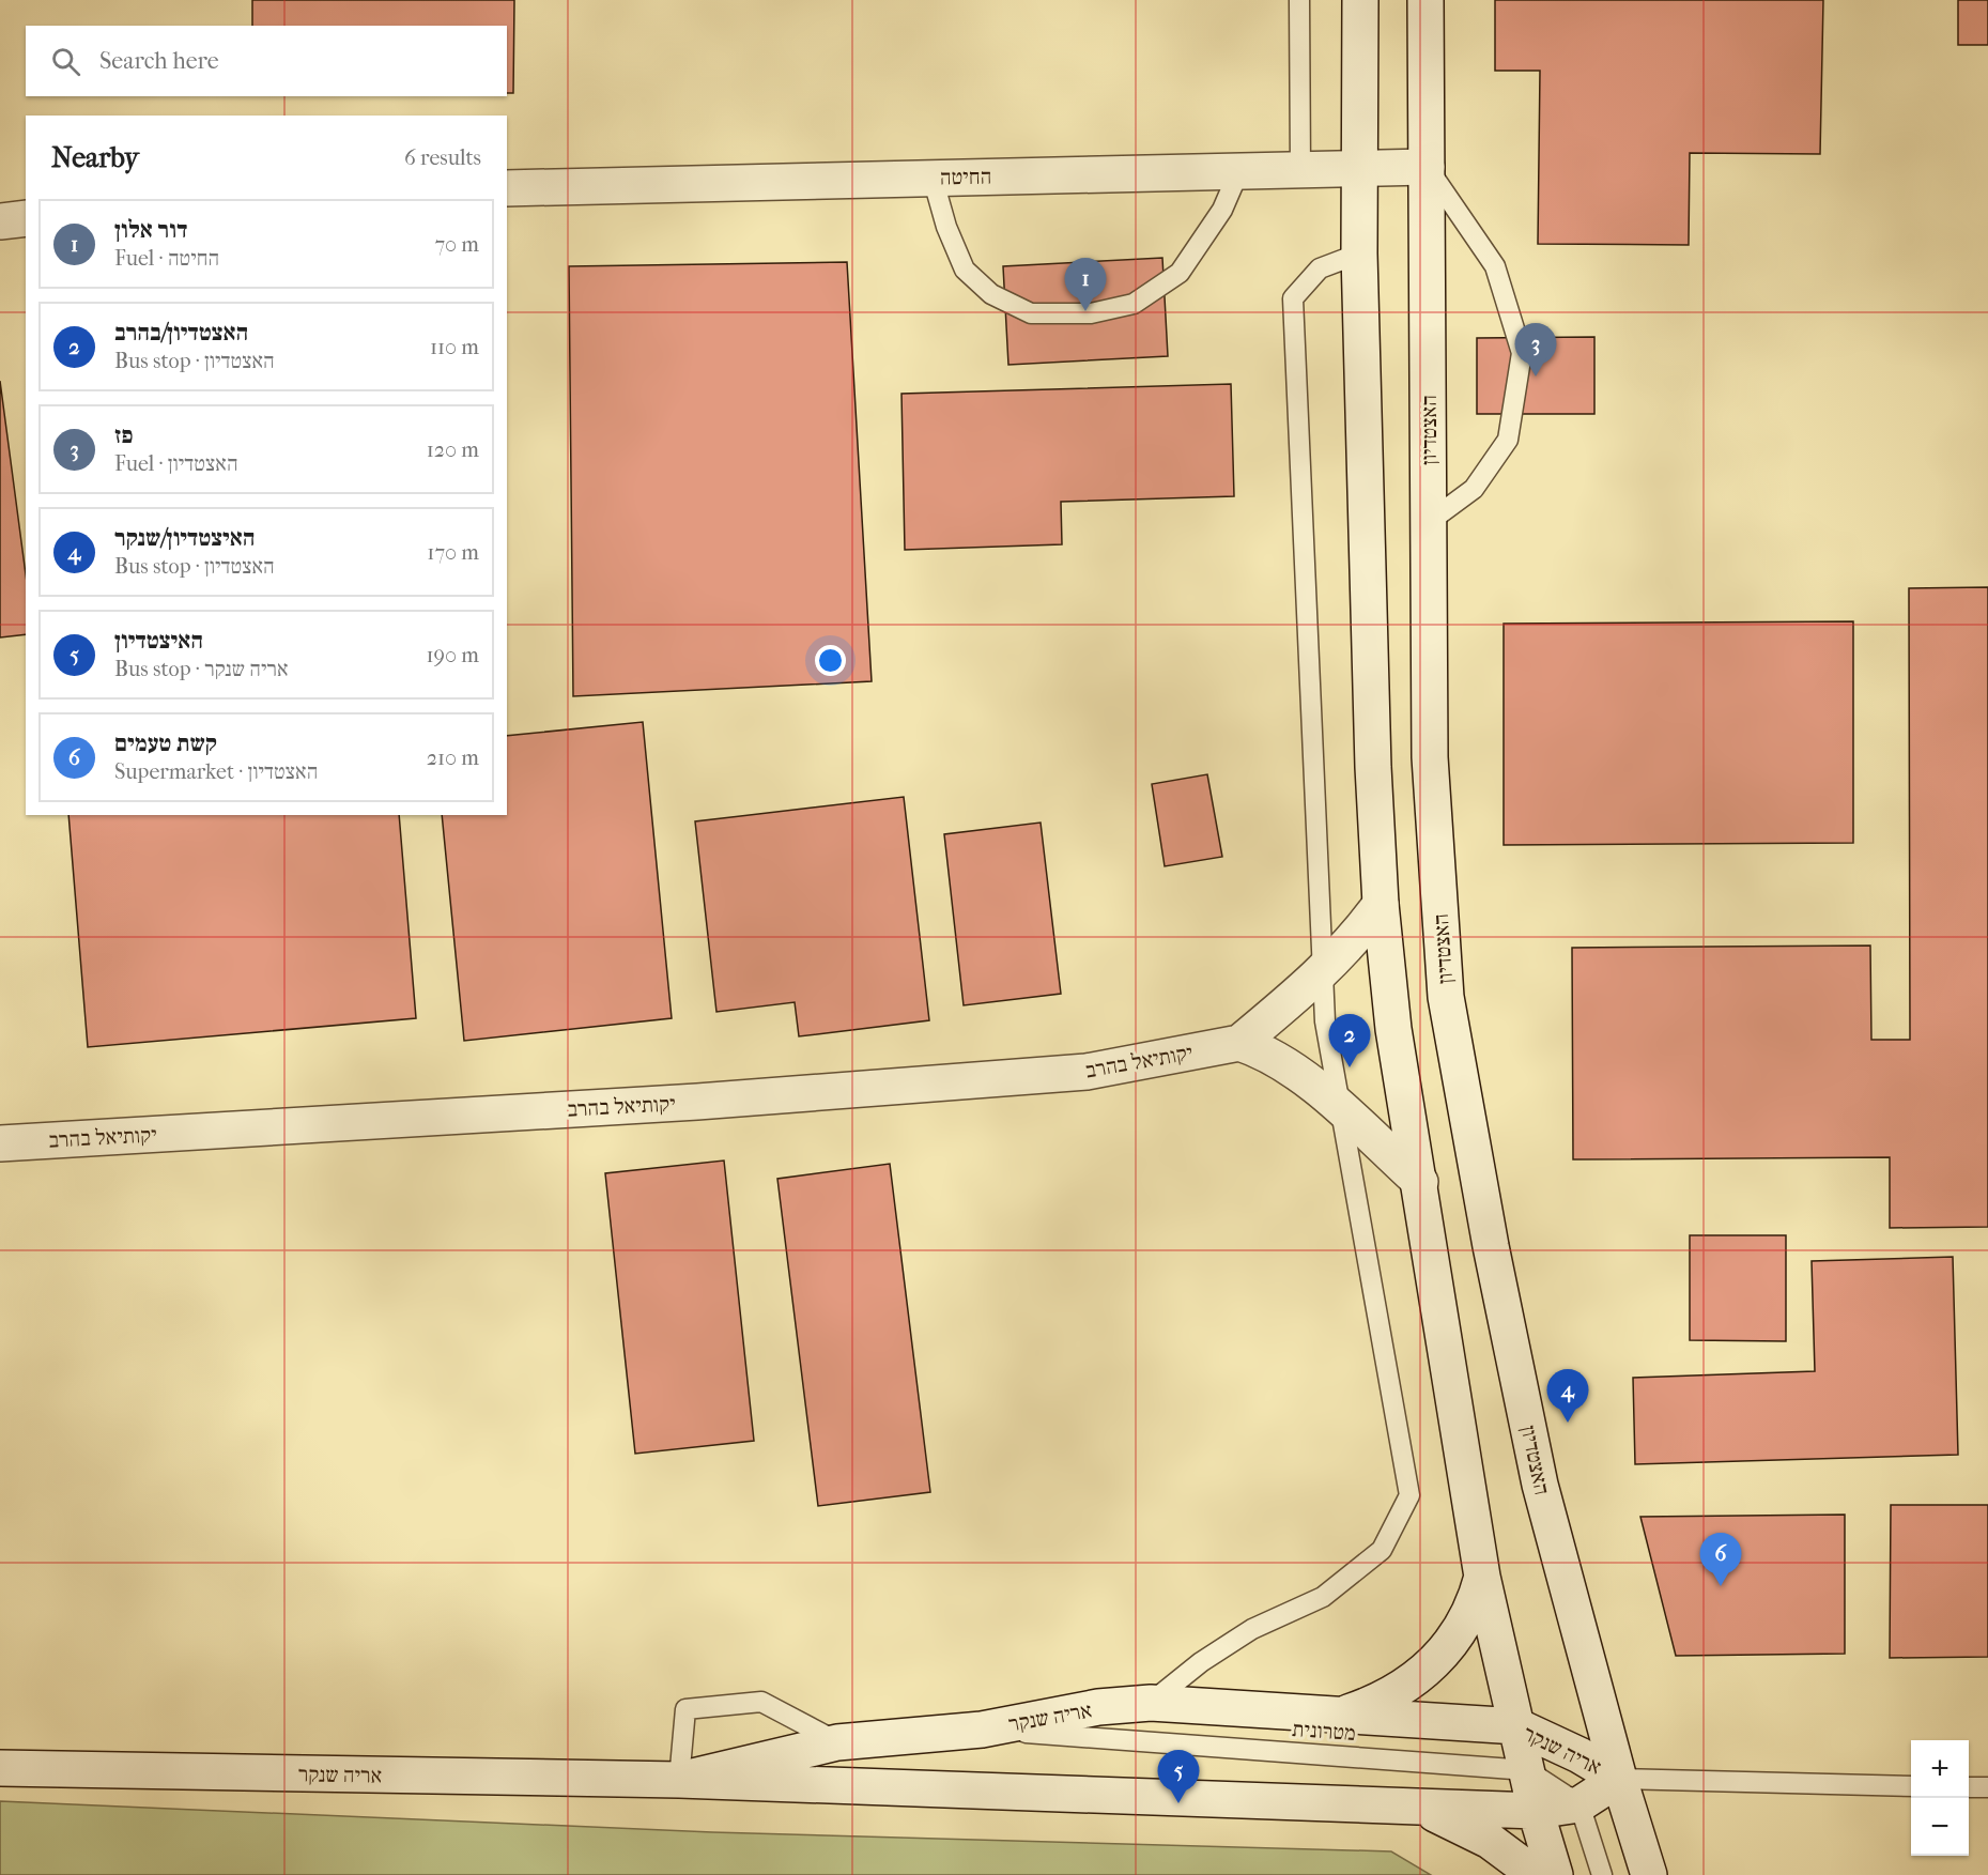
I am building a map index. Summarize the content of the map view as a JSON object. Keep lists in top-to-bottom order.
{
  "streets": {
    "street": [
      "החיטה",
      "האצטדיון",
      "יקותיאל בהרב",
      "אריה שנקר"
    ],
    "lane": ["מטרונית"]
  },
  "crossings": [
    ["החיטה", "האצטדיון"],
    ["האצטדיון", "אריה שנקר"],
    ["אריה שנקר", "מטרונית"]
  ],
  "page": {
    "search": "Search here",
    "heading": ["Nearby", "6 results"],
    "list": [
      {
        "mark": "1",
        "name": "דור אלון",
        "note": "Fuel · החיטה",
        "value": "70 m"
      },
      {
        "mark": "2",
        "name": "האצטדיון/בהרב",
        "note": "Bus stop · האצטדיון",
        "value": "110 m"
      },
      {
        "mark": "3",
        "name": "פז",
        "note": "Fuel · האצטדיון",
        "value": "120 m"
      },
      {
        "mark": "4",
        "name": "האיצטדיון/שנקר",
        "note": "Bus stop · האצטדיון",
        "value": "170 m"
      },
      {
        "mark": "5",
        "name": "האיצטדיון",
        "note": "Bus stop · אריה שנקר",
        "value": "190 m"
      },
      {
        "mark": "6",
        "name": "קשת טעמים",
        "note": "Supermarket · האצטדיון",
        "value": "210 m"
      }
    ],
    "pins": [
      "1",
      "3",
      "2",
      "4",
      "6",
      "5"
    ],
    "map_buttons": ["+", "−"]
  }
}
